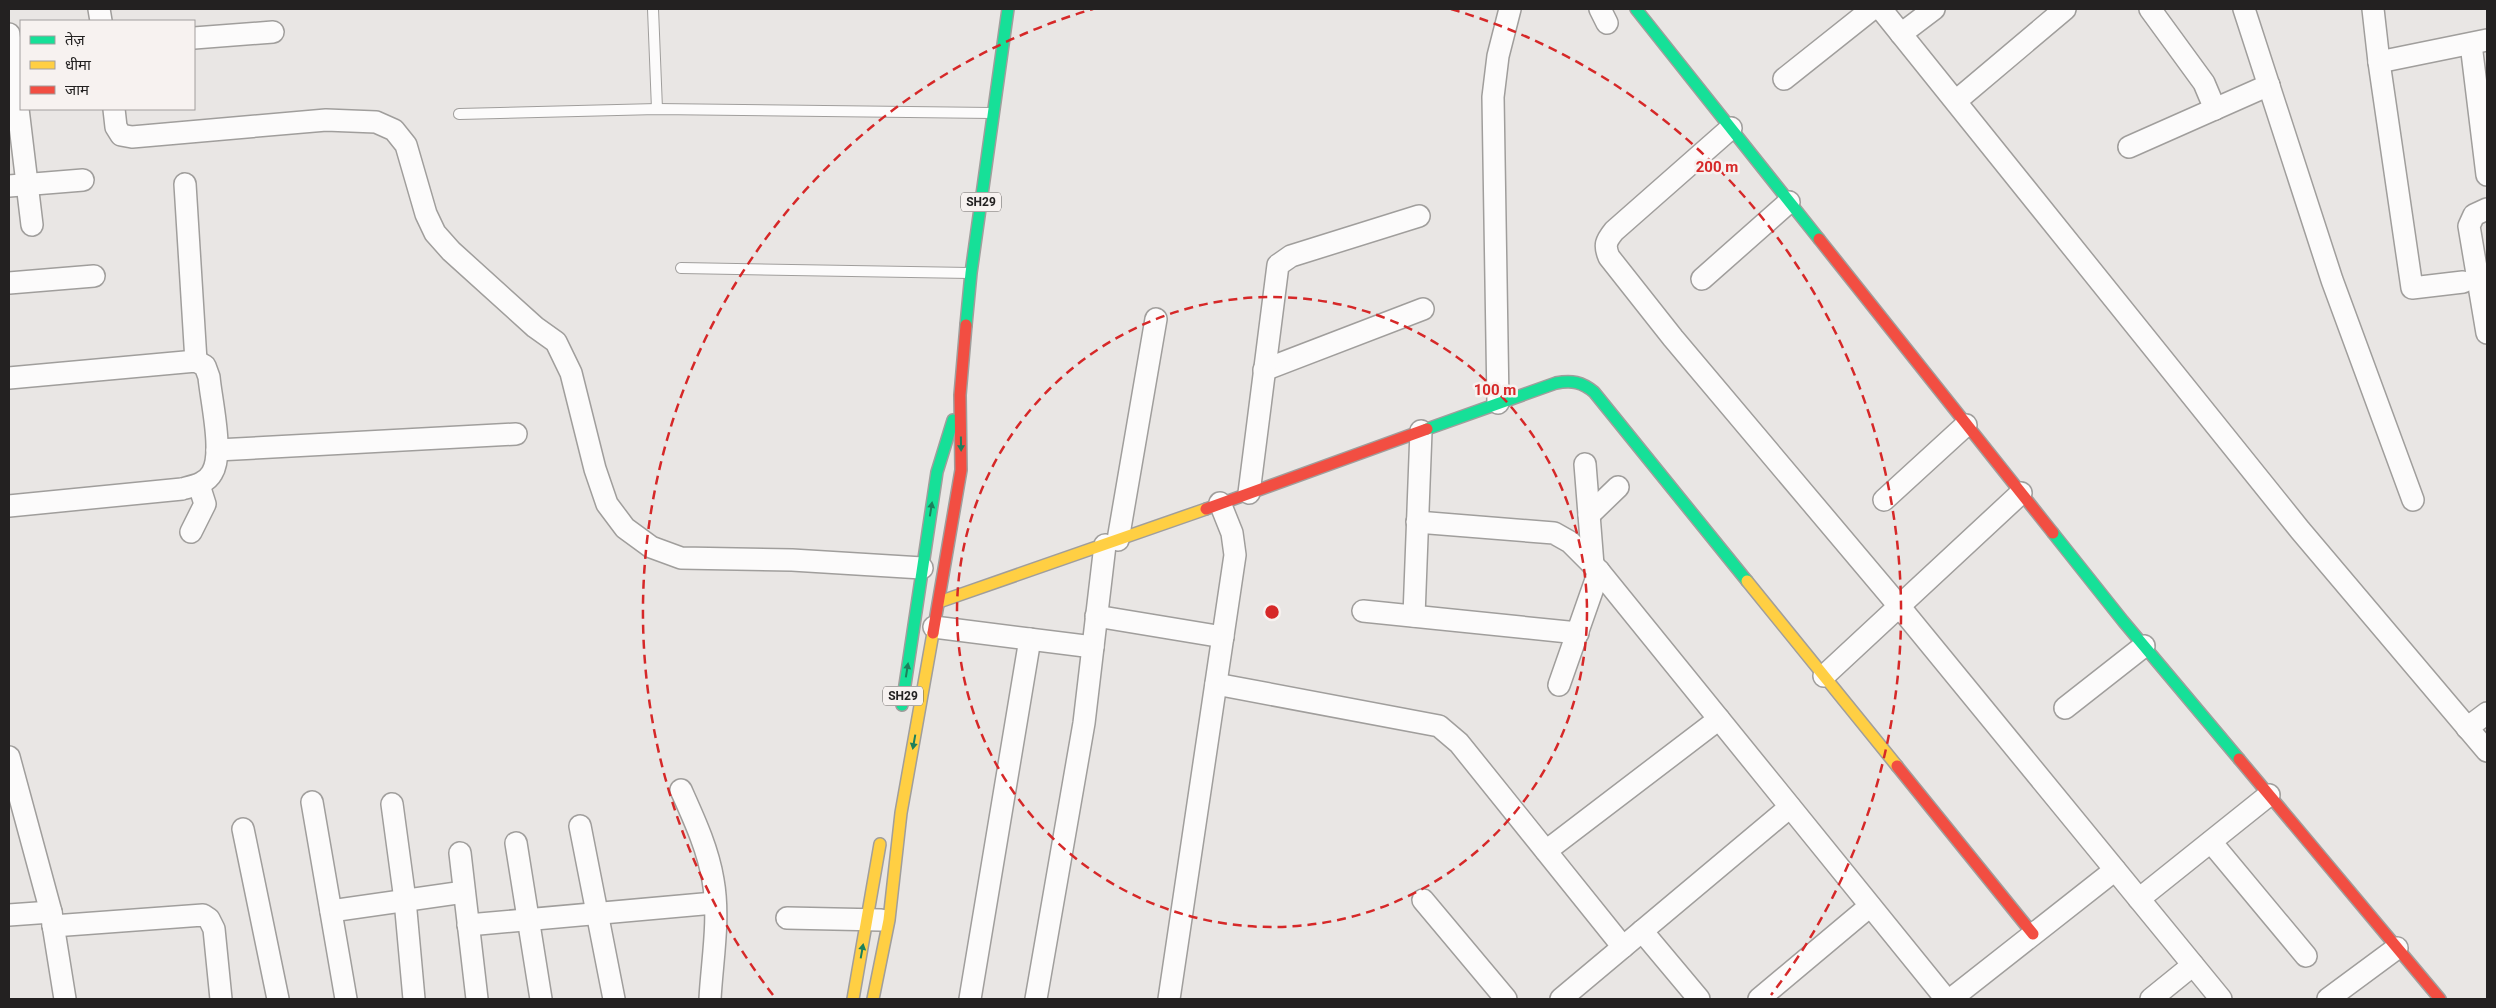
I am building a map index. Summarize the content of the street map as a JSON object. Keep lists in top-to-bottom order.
{
  "streets": {
    "street": ["SH29"]
  },
  "legend": ["तेज़", "धीमा", "जाम"],
  "rings": ["200 m", "100 m"]
}
